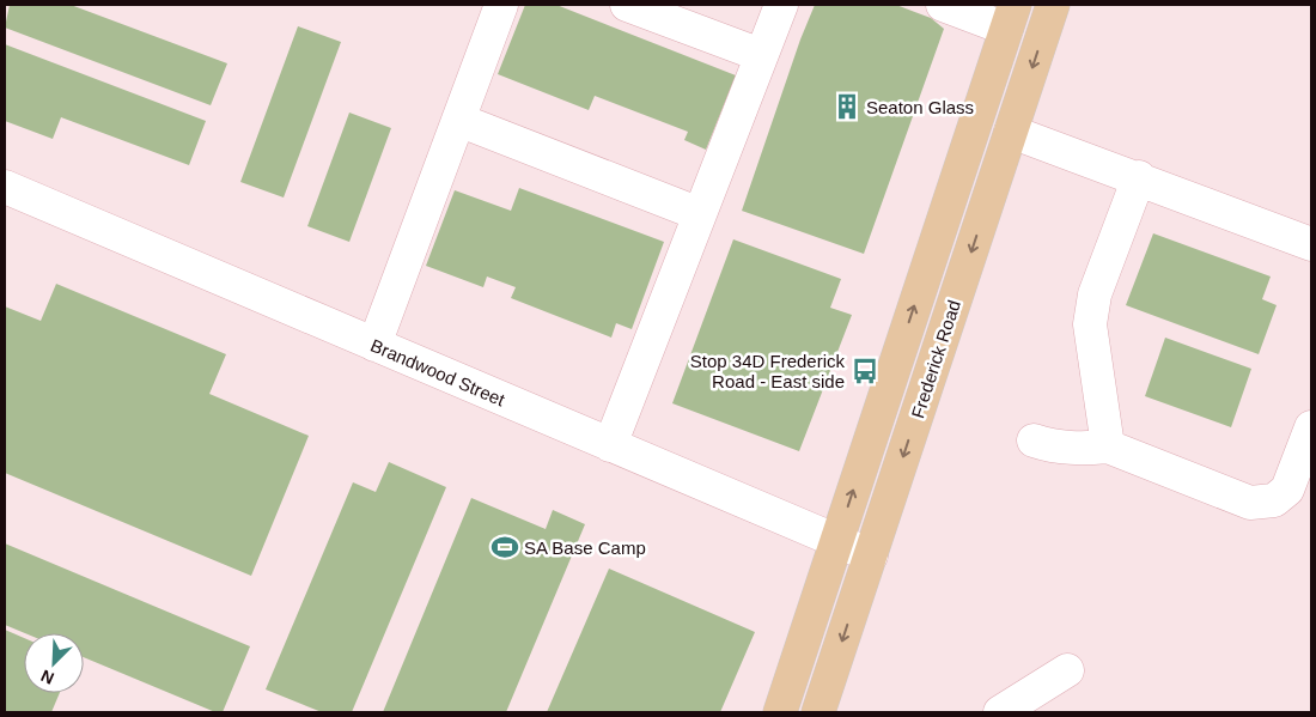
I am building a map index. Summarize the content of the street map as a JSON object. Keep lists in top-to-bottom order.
{
  "streets": {
    "main road": ["Frederick Road"],
    "street": ["Brandwood Street"]
  },
  "crossings": [
    ["Frederick Road", "Brandwood Street"]
  ],
  "places": {
    "building": ["Seaton Glass"],
    "bus stop": ["Stop 34D Frederick Road - East side"],
    "sports": ["SA Base Camp"]
  },
  "north": "bottom left"
}
